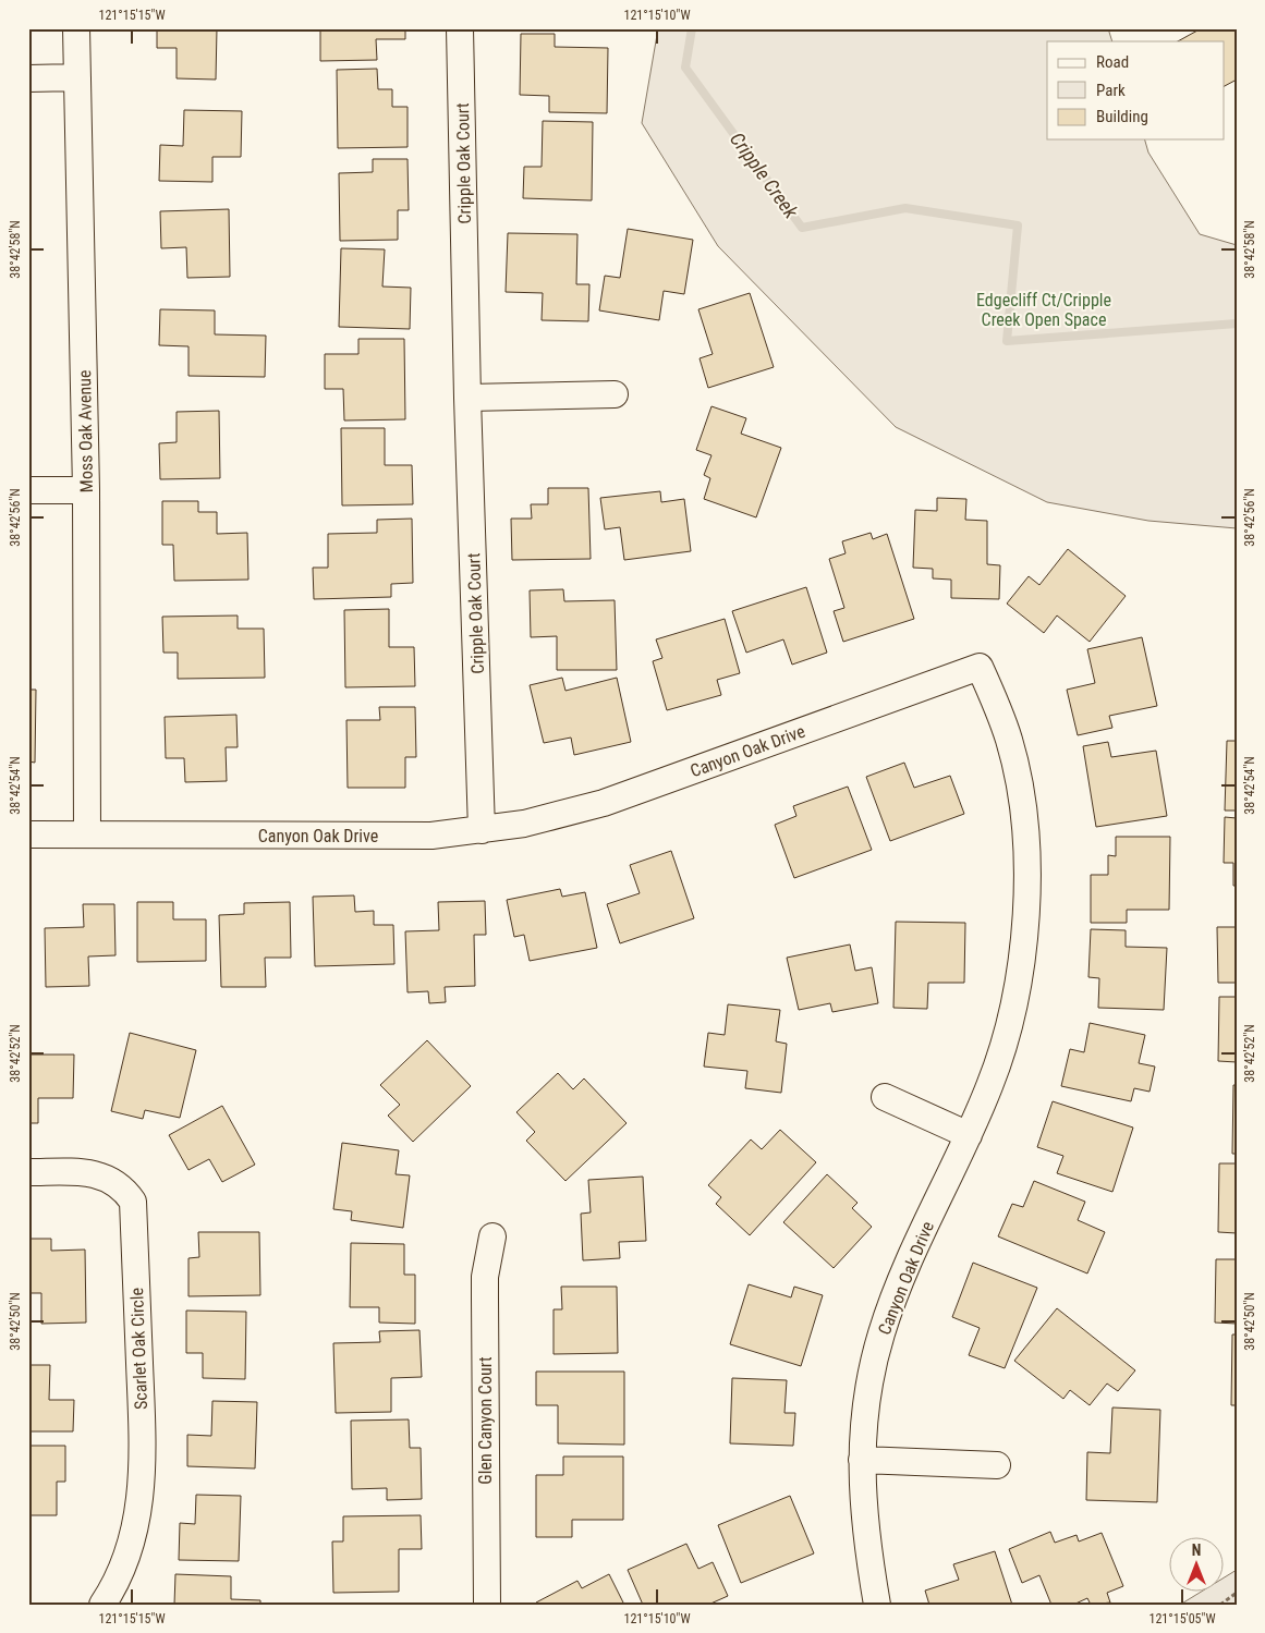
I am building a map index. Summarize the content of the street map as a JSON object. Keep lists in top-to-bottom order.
{
  "streets": {
    "street": [
      "Cripple Oak Court",
      "Moss Oak Avenue",
      "Canyon Oak Drive",
      "Scarlet Oak Circle",
      "Glen Canyon Court"
    ]
  },
  "crossings": [
    ["Cripple Oak Court", "Canyon Oak Drive"],
    ["Moss Oak Avenue", "Canyon Oak Drive"]
  ],
  "water": ["Cripple Creek"],
  "parks": ["Edgecliff Ct/Cripple Creek Open Space"],
  "legend": ["Road", "Park", "Building"],
  "north": "top",
  "coordinates": [
    "121°15'15\"W",
    "121°15'10\"W",
    "38°42'58\"N",
    "38°42'56\"N",
    "38°42'54\"N",
    "38°42'52\"N",
    "38°42'50\"N",
    "121°15'05\"W"
  ]
}
